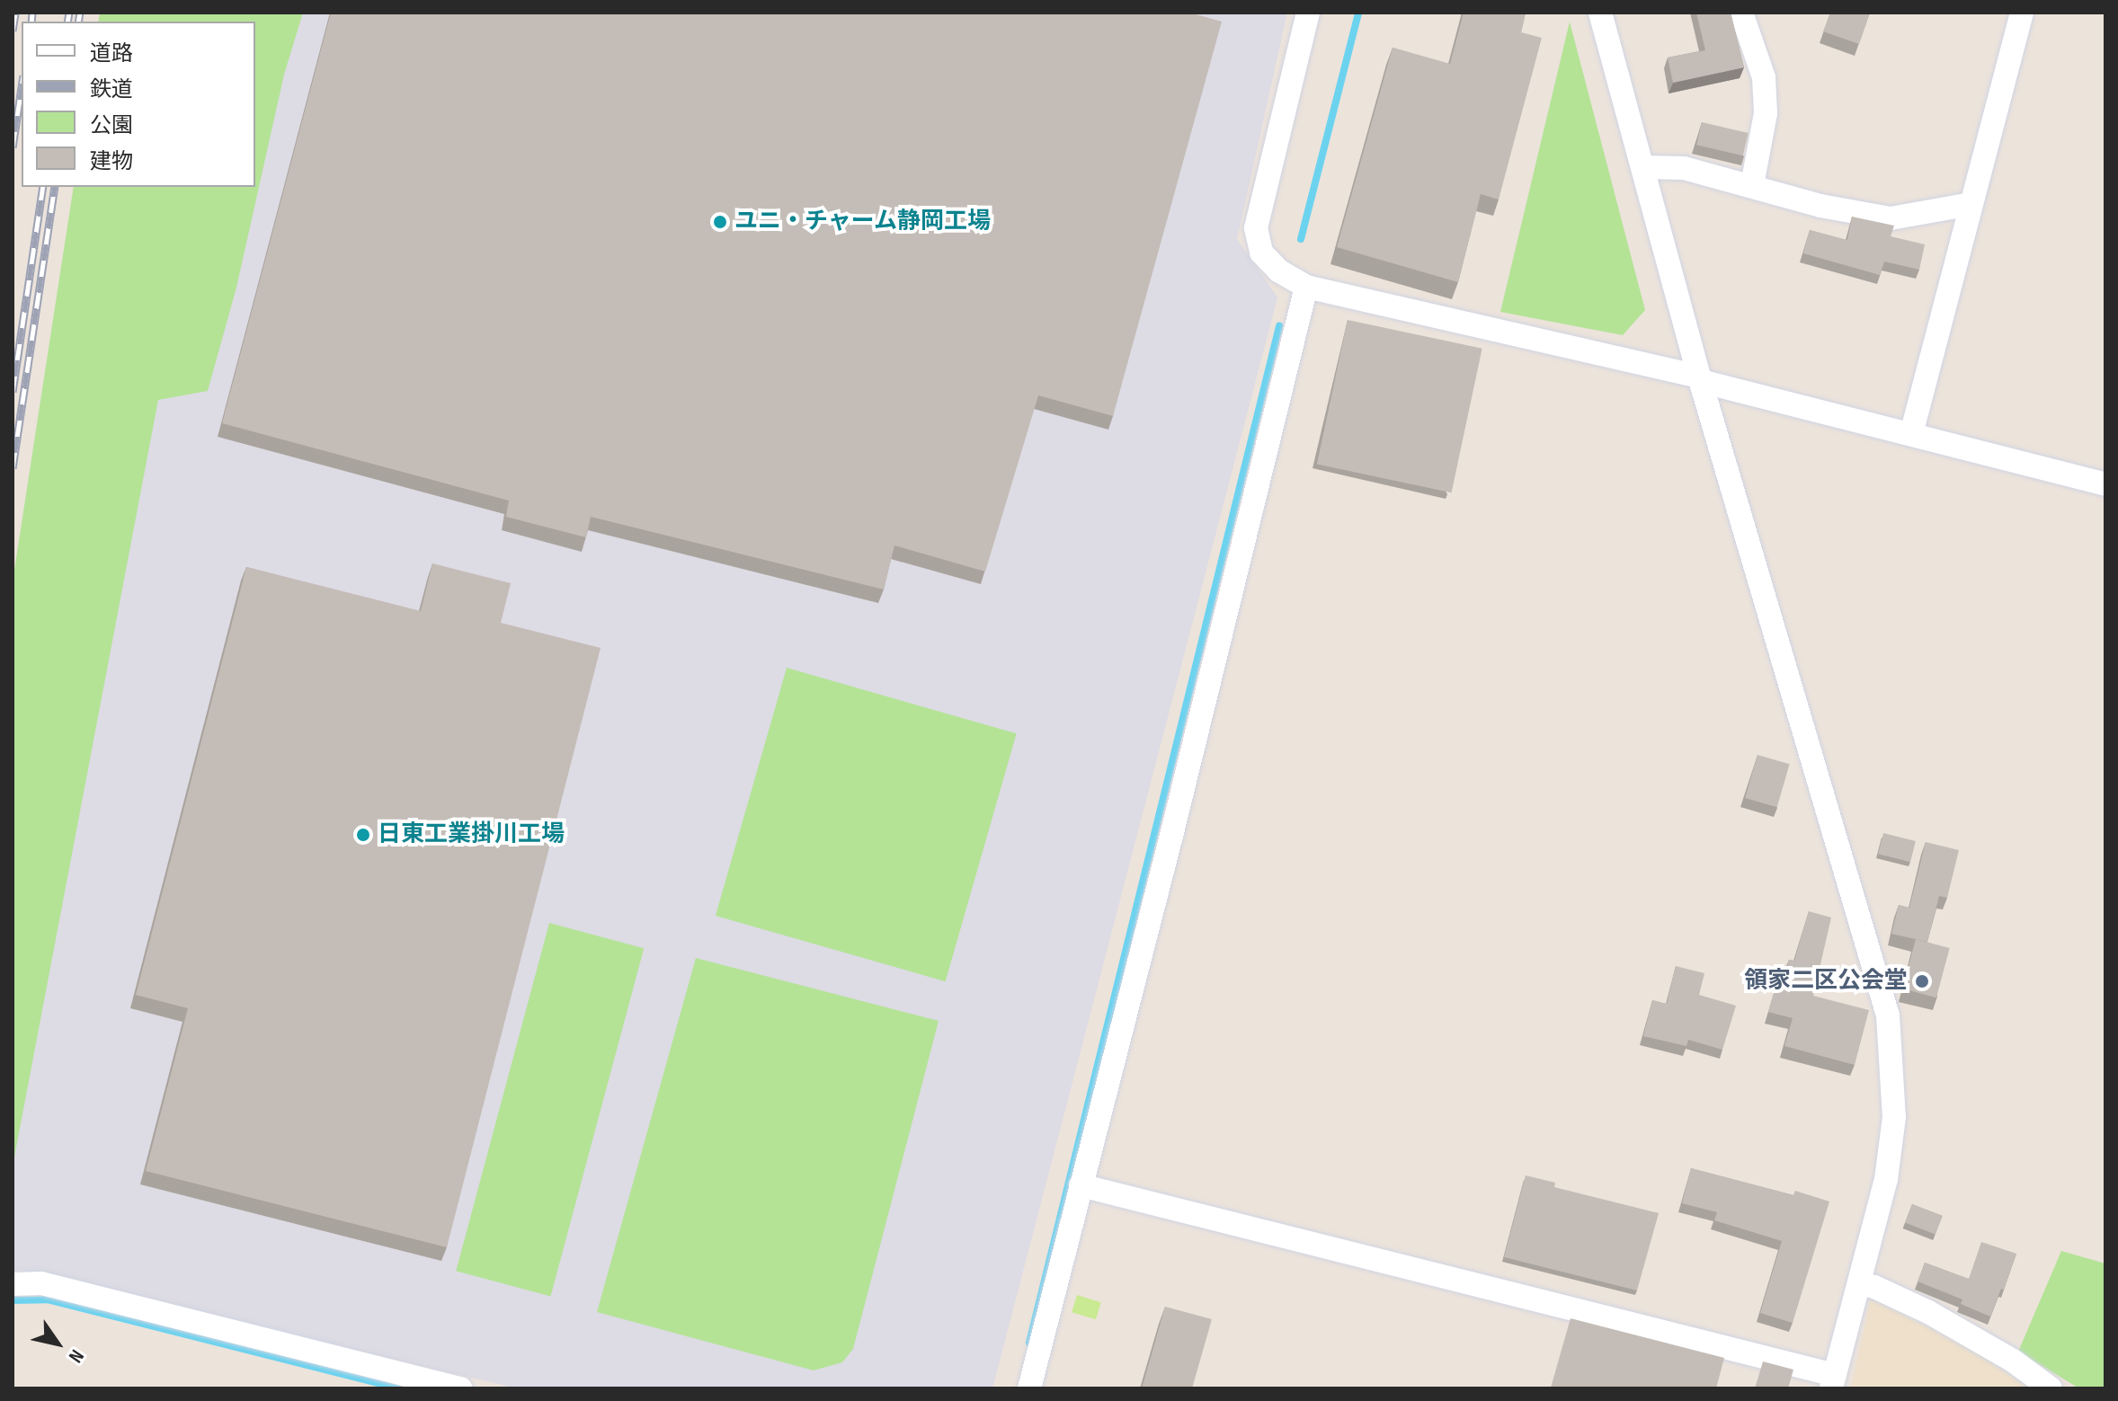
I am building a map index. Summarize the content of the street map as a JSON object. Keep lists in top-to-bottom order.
{
  "places": ["ユニ・チャーム静岡工場", "日東工業掛川工場", "領家二区公会堂"],
  "legend": [
    "道路",
    "鉄道",
    "公園",
    "建物"
  ],
  "north": "bottom right"
}
